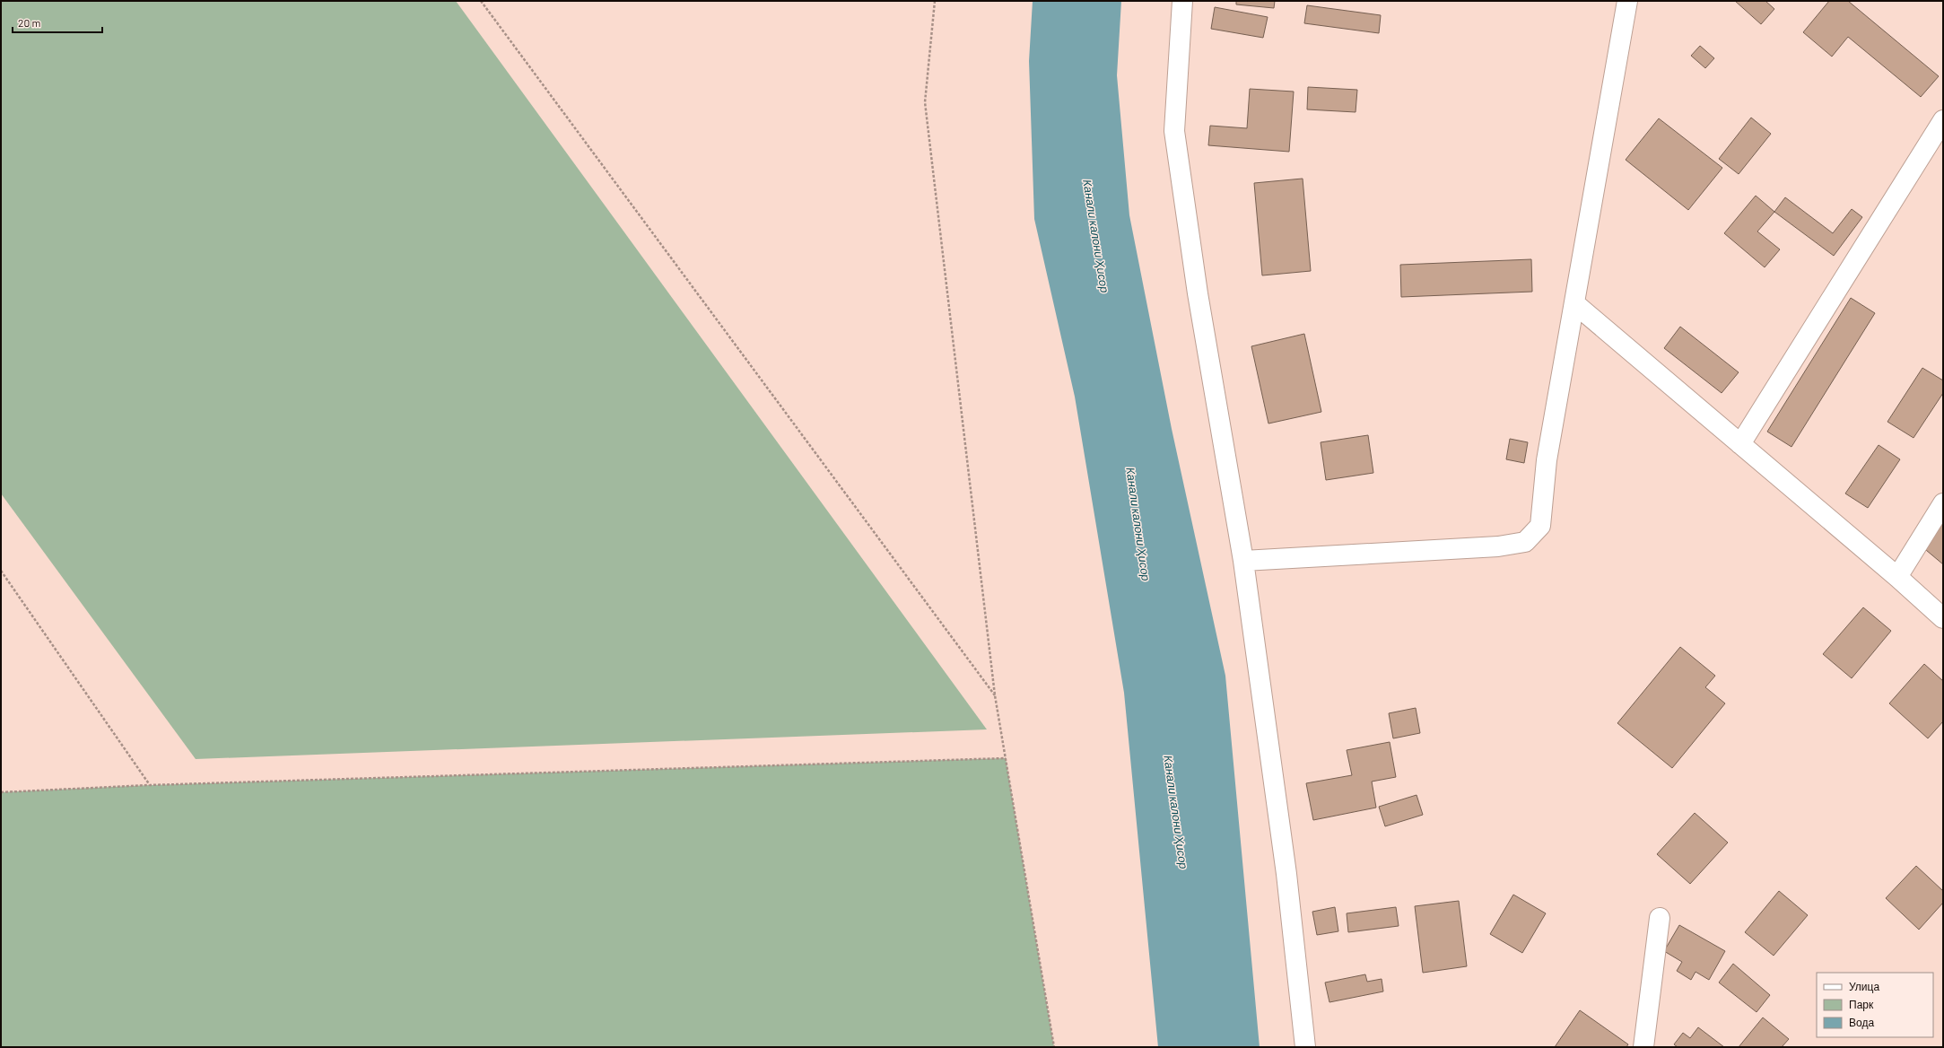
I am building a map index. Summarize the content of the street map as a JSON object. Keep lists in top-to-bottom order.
{
  "water": ["Канали калони Ҳисор"],
  "legend": ["Улица", "Парк", "Вода"],
  "scale_bar": "20 m"
}
